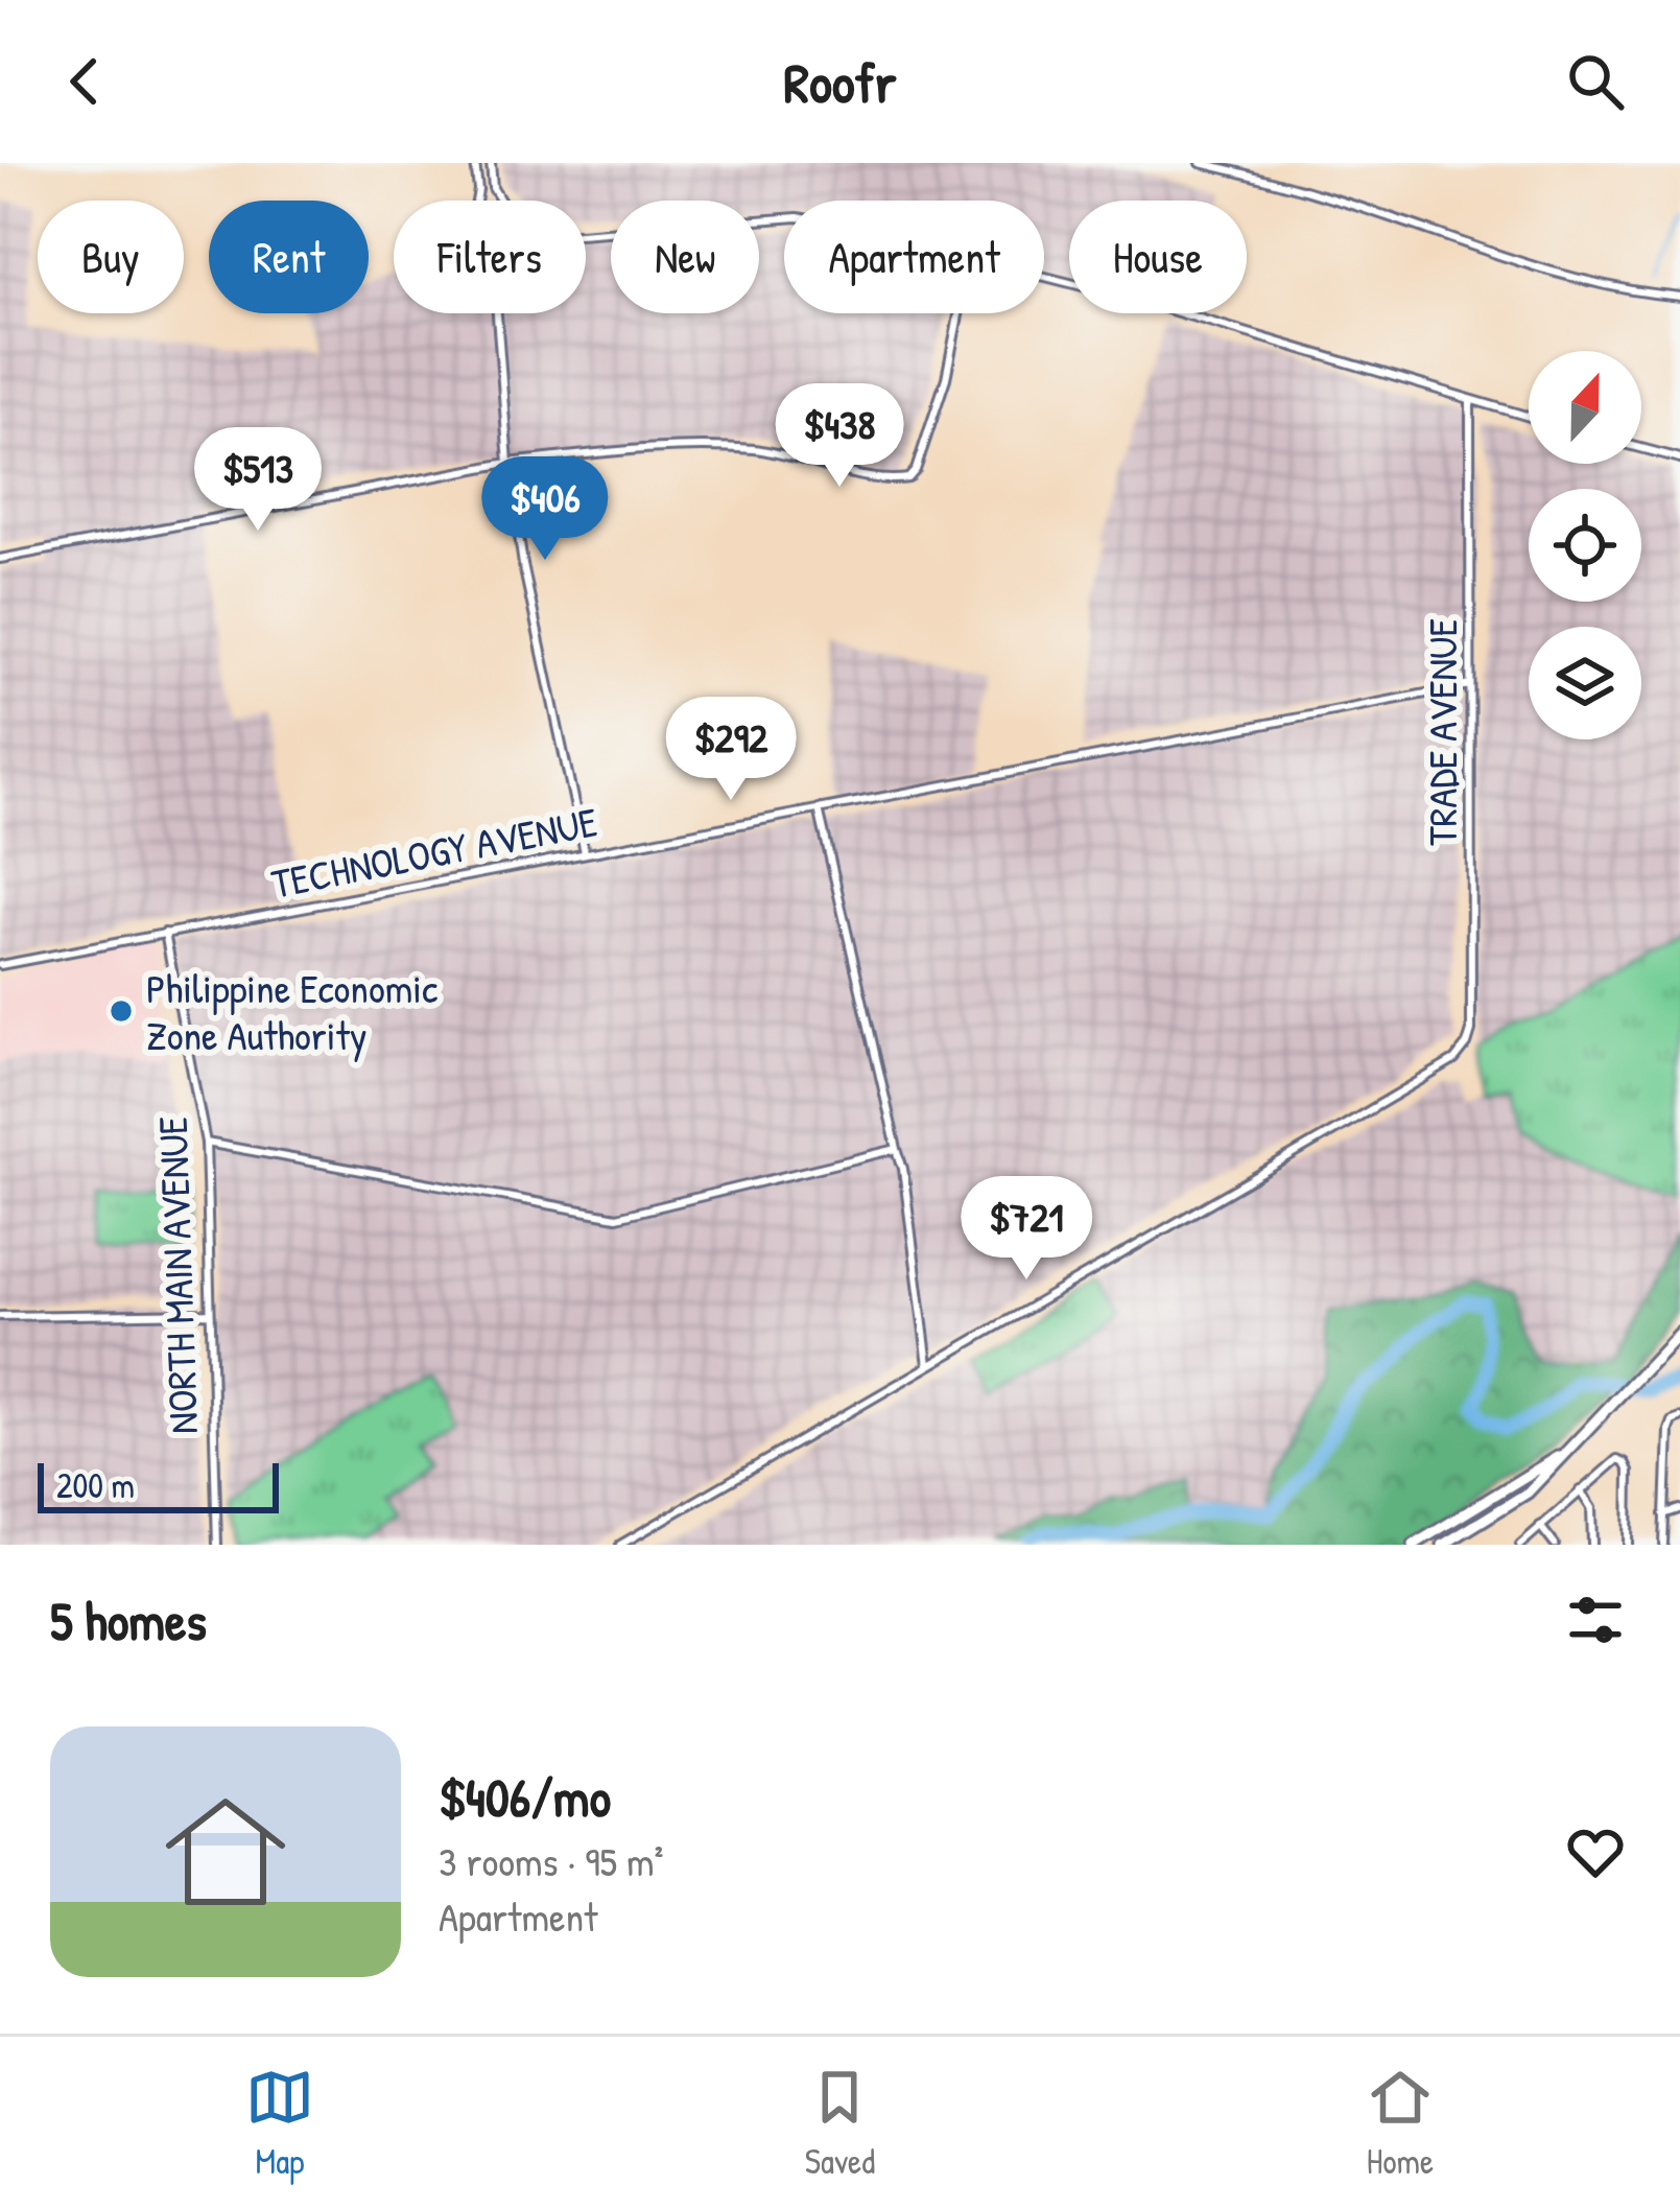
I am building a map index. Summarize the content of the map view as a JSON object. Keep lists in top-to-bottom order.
{
  "streets": {
    "street": ["TRADE AVENUE", "TECHNOLOGY AVENUE", "NORTH MAIN AVENUE"]
  },
  "crossings": [
    ["TRADE AVENUE", "TECHNOLOGY AVENUE"],
    ["TECHNOLOGY AVENUE", "NORTH MAIN AVENUE"]
  ],
  "places": ["Philippine Economic Zone Authority"],
  "scale_bar": "200 m",
  "north": "top",
  "page": {
    "header": "Roofr",
    "chip": [
      "Buy",
      "Rent",
      "Filters",
      "New",
      "Apartment",
      "House"
    ],
    "price": [
      "$438",
      "$513",
      "$406",
      "$292",
      "$721"
    ],
    "scale": "200 m",
    "heading": "5 homes",
    "list": [
      {
        "name": "$406/mo",
        "note": "3 rooms · 95 m² · Apartment"
      }
    ],
    "tabs": ["Map", "Saved", "Home"]
  }
}
